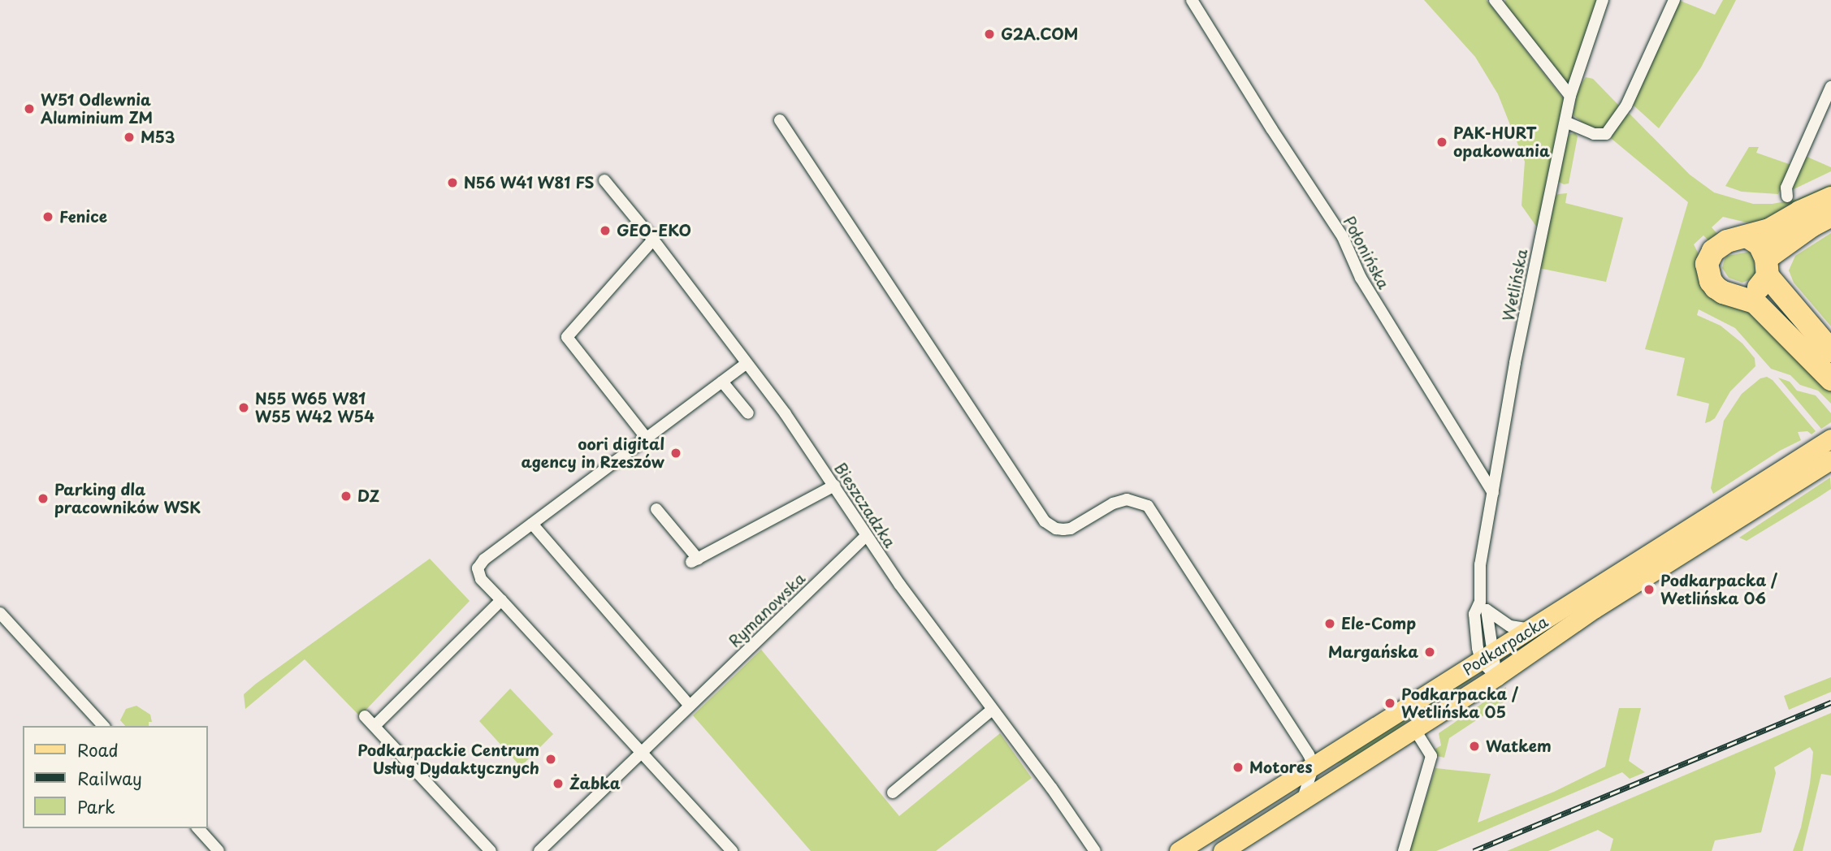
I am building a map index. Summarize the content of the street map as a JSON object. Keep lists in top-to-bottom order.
{
  "streets": {
    "main road": ["Podkarpacka"],
    "street": [
      "Połonińska",
      "Wetlińska",
      "Bieszczadzka",
      "Rymanowska"
    ]
  },
  "crossings": [
    ["Połonińska", "Wetlińska"],
    ["Wetlińska", "Podkarpacka"],
    ["Bieszczadzka", "Rymanowska"]
  ],
  "places": [
    "G2A.COM",
    "W51 Odlewnia Aluminium ZM",
    "M53",
    "PAK-HURT opakowania",
    "N56 W41 W81 FS",
    "Fenice",
    "GEO-EKO",
    "N55 W65 W81 W55 W42 W54",
    "oori digital agency in Rzeszów",
    "DZ",
    "Parking dla pracowników WSK",
    "Podkarpacka / Wetlińska 06",
    "Ele-Comp",
    "Margańska",
    "Podkarpacka / Wetlińska 05",
    "Watkem",
    "Podkarpackie Centrum Usług Dydaktycznych",
    "Motores",
    "Żabka"
  ],
  "legend": ["Road", "Railway", "Park"]
}
